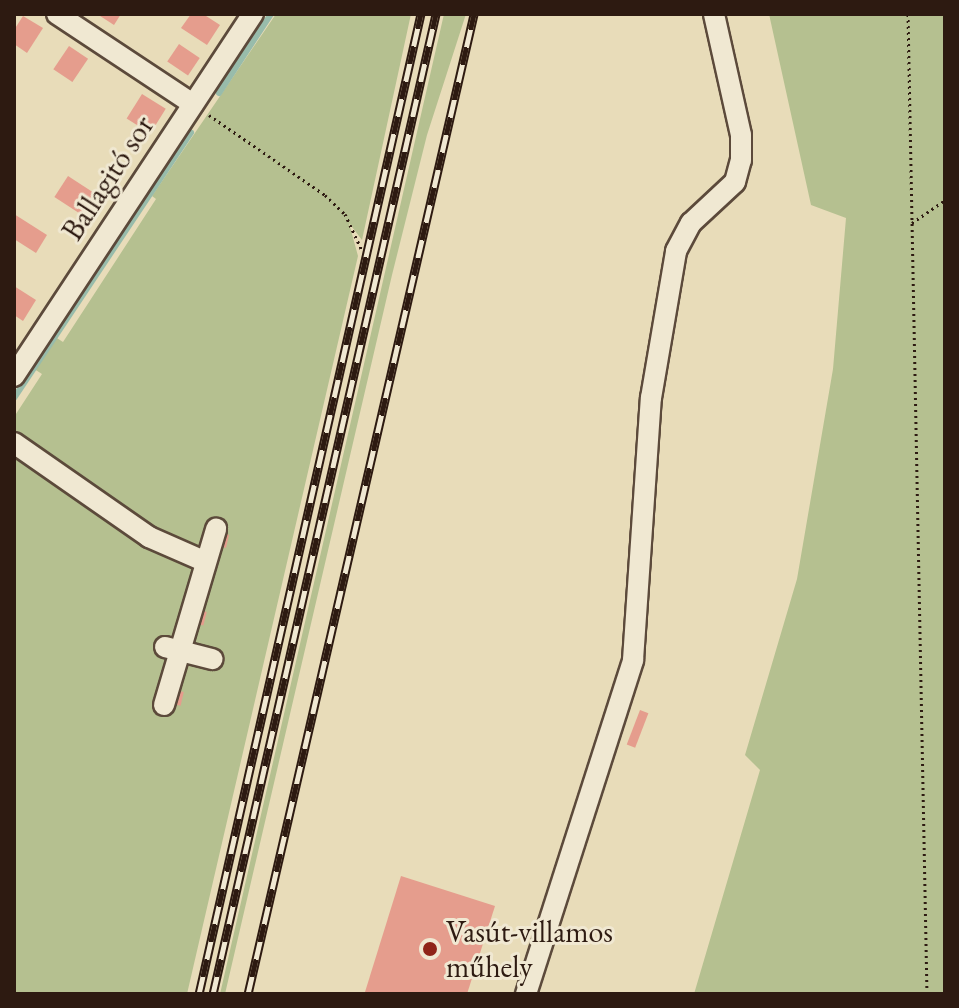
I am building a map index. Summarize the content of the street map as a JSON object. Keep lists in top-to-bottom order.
{
  "streets": {
    "street": ["Ballagitó sor"]
  },
  "places": ["Vasút-villamos műhely"]
}
